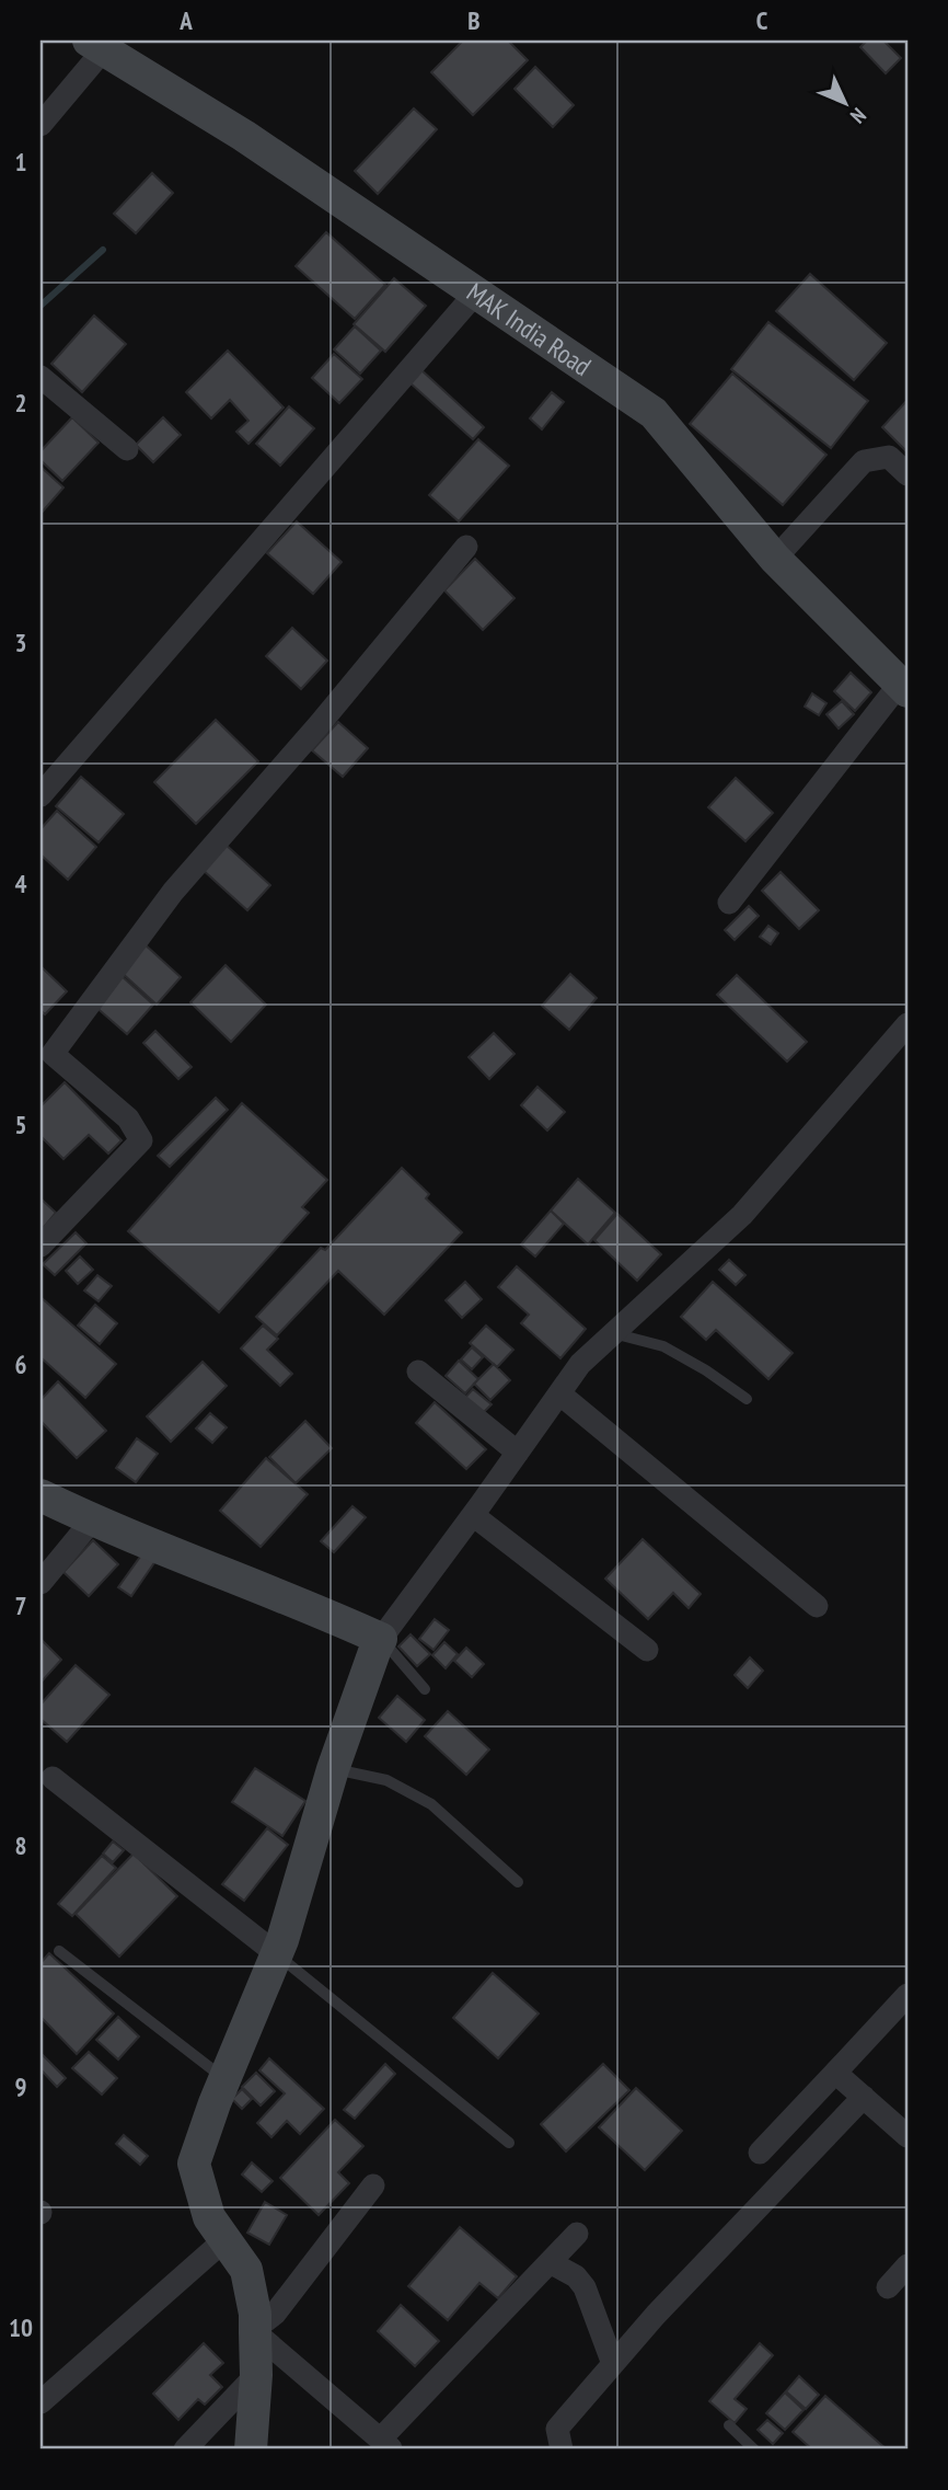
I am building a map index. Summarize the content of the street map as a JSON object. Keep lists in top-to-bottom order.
{
  "streets": {
    "street": ["MAK India Road"]
  },
  "north": "bottom right",
  "grid": {
    "columns": ["A", "B", "C"],
    "rows": [
      "1",
      "2",
      "3",
      "4",
      "5",
      "6",
      "7",
      "8",
      "9",
      "10"
    ]
  }
}
